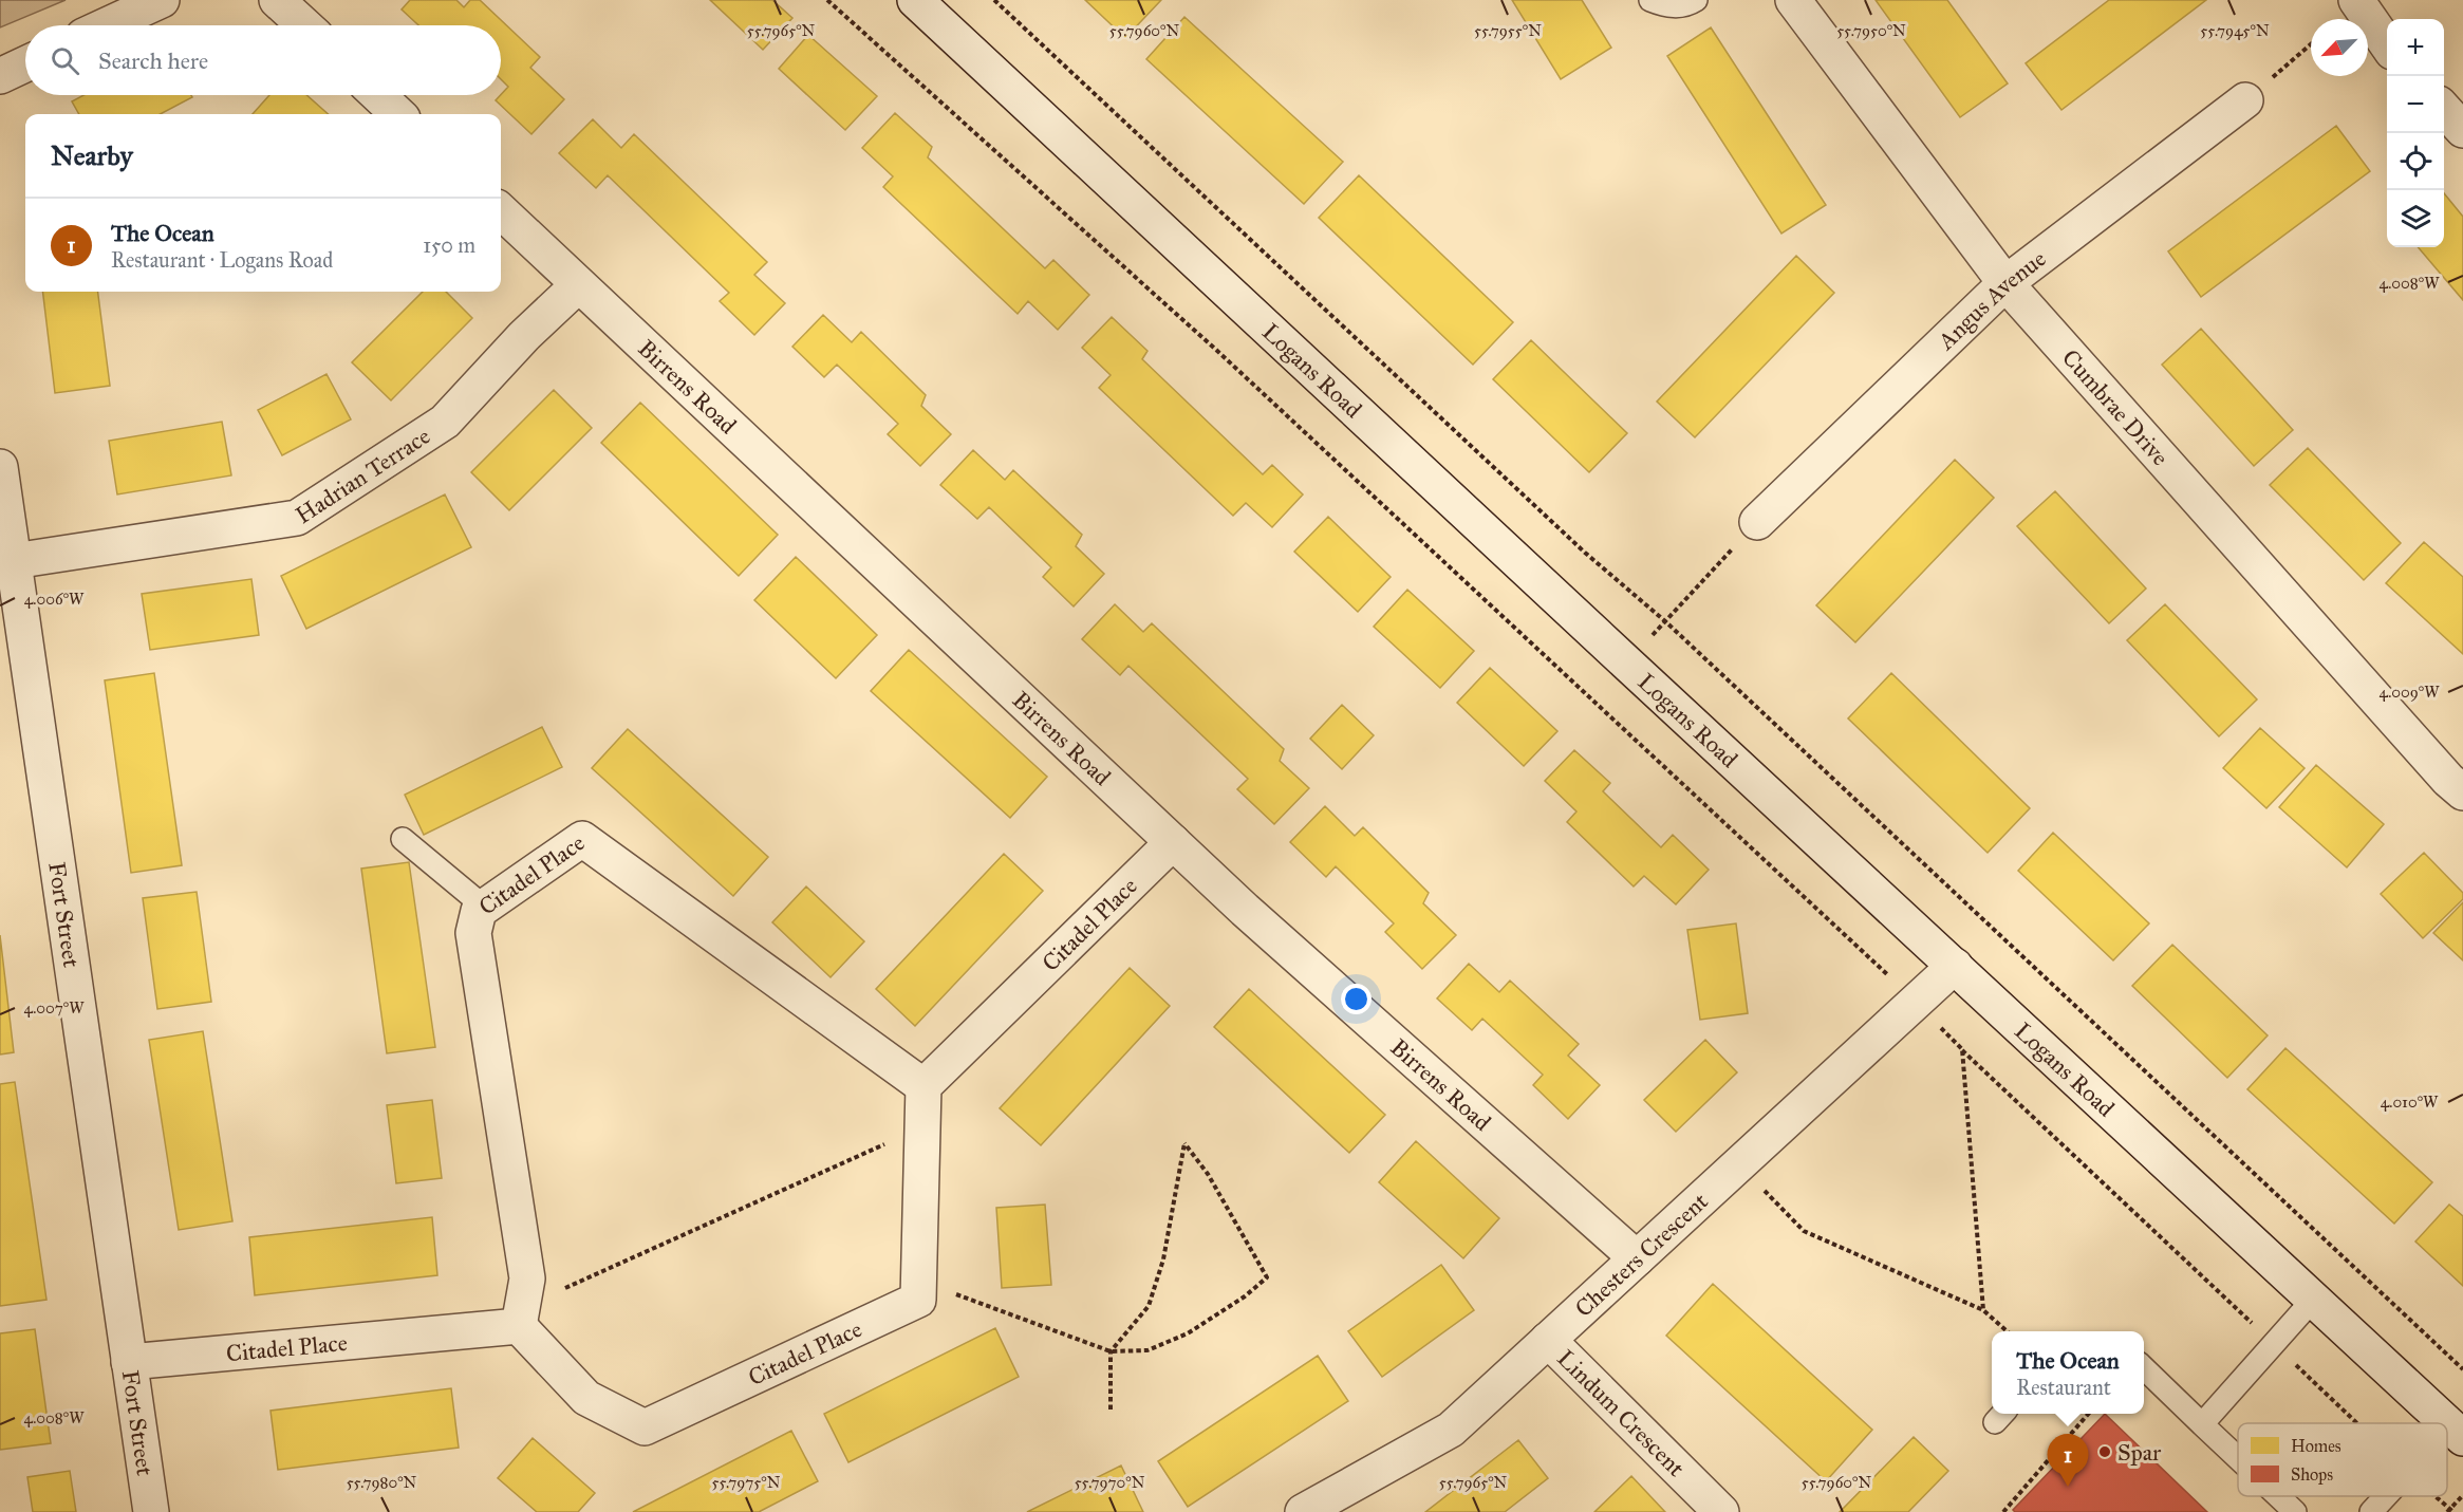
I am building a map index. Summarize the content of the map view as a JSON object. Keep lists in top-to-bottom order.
{
  "streets": {
    "street": [
      "Angus Avenue",
      "Logans Road",
      "Birrens Road",
      "Cumbrae Drive",
      "Hadrian Terrace",
      "Citadel Place",
      "Fort Street",
      "Chesters Crescent",
      "Lindum Crescent"
    ]
  },
  "crossings": [
    ["Angus Avenue", "Cumbrae Drive"],
    ["Logans Road", "Chesters Crescent"],
    ["Birrens Road", "Hadrian Terrace"],
    ["Birrens Road", "Citadel Place"],
    ["Birrens Road", "Chesters Crescent"],
    ["Hadrian Terrace", "Fort Street"],
    ["Citadel Place", "Fort Street"],
    ["Chesters Crescent", "Lindum Crescent"]
  ],
  "places": ["Spar"],
  "legend": ["Homes", "Shops"],
  "north": "bottom left",
  "page": {
    "map_buttons": ["+", "−"],
    "search": "Search here",
    "heading": "Nearby",
    "list": [
      {
        "mark": "1",
        "name": "The Ocean",
        "note": "Restaurant · Logans Road",
        "value": "150 m"
      }
    ],
    "popup": ["The Ocean", "Restaurant"],
    "pins": "1"
  },
  "coordinates": [
    "55.7965°N",
    "55.7960°N",
    "55.7955°N",
    "55.7950°N",
    "55.7945°N",
    "4.008°W",
    "4.006°W",
    "4.009°W",
    "4.007°W",
    "4.010°W",
    "55.7980°N",
    "55.7975°N",
    "55.7970°N"
  ]
}
